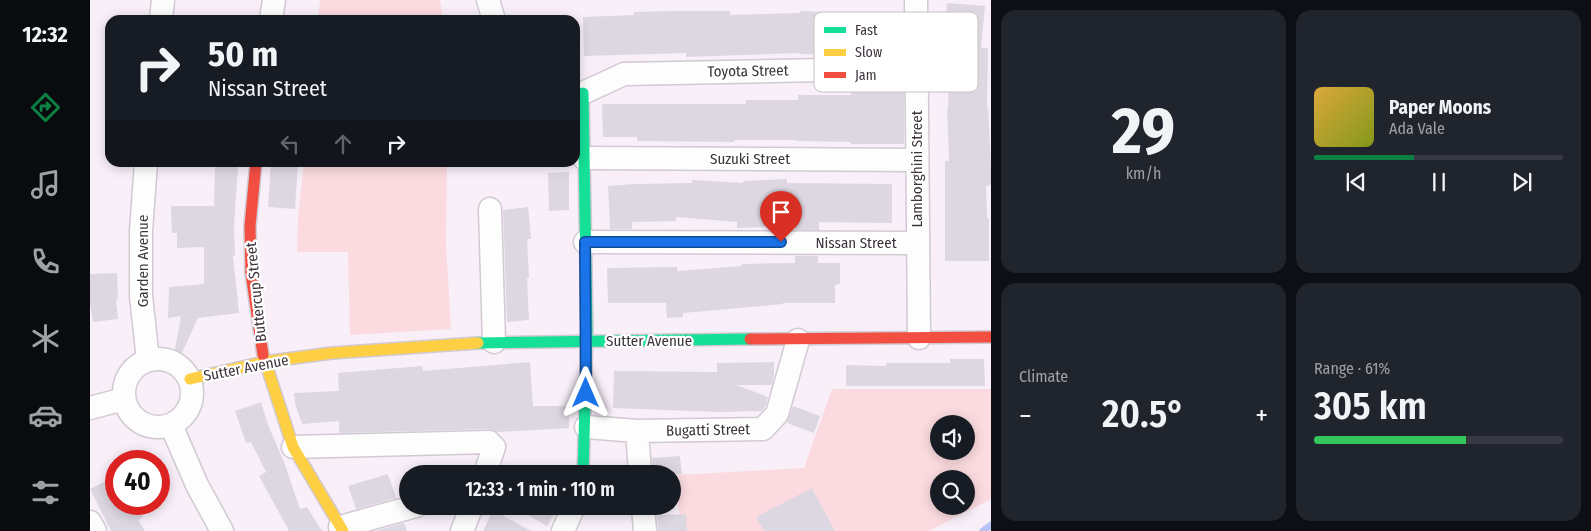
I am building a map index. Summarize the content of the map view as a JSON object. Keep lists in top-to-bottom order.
{
  "streets": {
    "street": [
      "Toyota Street",
      "Suzuki Street",
      "Lamborghini Street",
      "Nissan Street",
      "Garden Avenue",
      "Buttercup Street",
      "Sutter Avenue",
      "Bugatti Street"
    ]
  },
  "crossings": [
    ["Suzuki Street", "Lamborghini Street"],
    ["Lamborghini Street", "Nissan Street"],
    ["Lamborghini Street", "Sutter Avenue"],
    ["Garden Avenue", "Sutter Avenue"],
    ["Buttercup Street", "Sutter Avenue"],
    ["Sutter Avenue", "Bugatti Street"]
  ],
  "legend": ["Fast", "Slow", "Jam"],
  "page": {
    "tabs": "12:32",
    "tile": [
      ["29", "km/h"],
      "Climate",
      ["Range · 61%", "305 km"]
    ],
    "turn": ["50 m", "Nissan Street"],
    "song": ["Paper Moons", "Ada Vale"],
    "heat": ["−", "20.5°", "+"],
    "limit": "40",
    "trip": "12:33 · 1 min · 110 m"
  }
}
